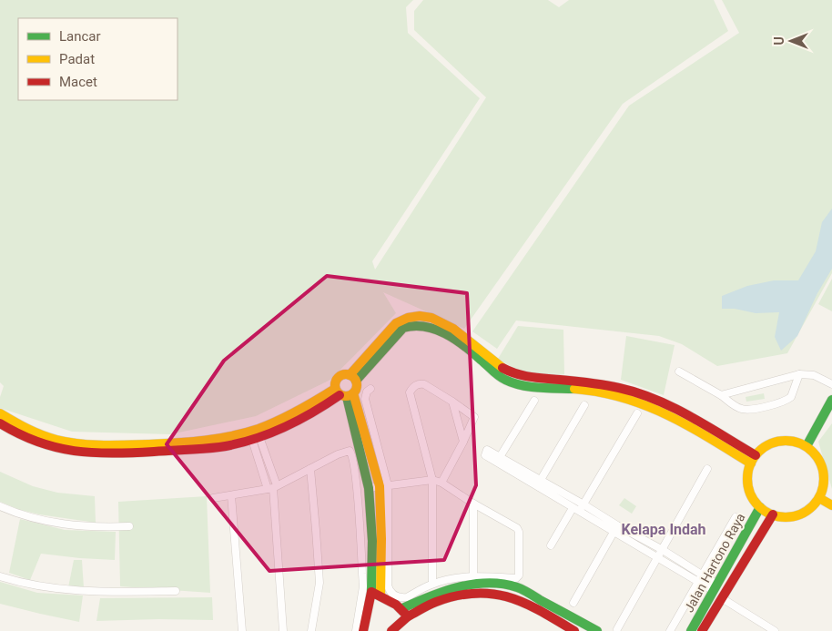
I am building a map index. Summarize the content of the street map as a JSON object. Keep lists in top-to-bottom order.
{
  "streets": {
    "street": ["Jalan Hartono Raya"]
  },
  "districts": ["Kelapa Indah"],
  "legend": ["Lancar", "Padat", "Macet"],
  "north": "left"
}
